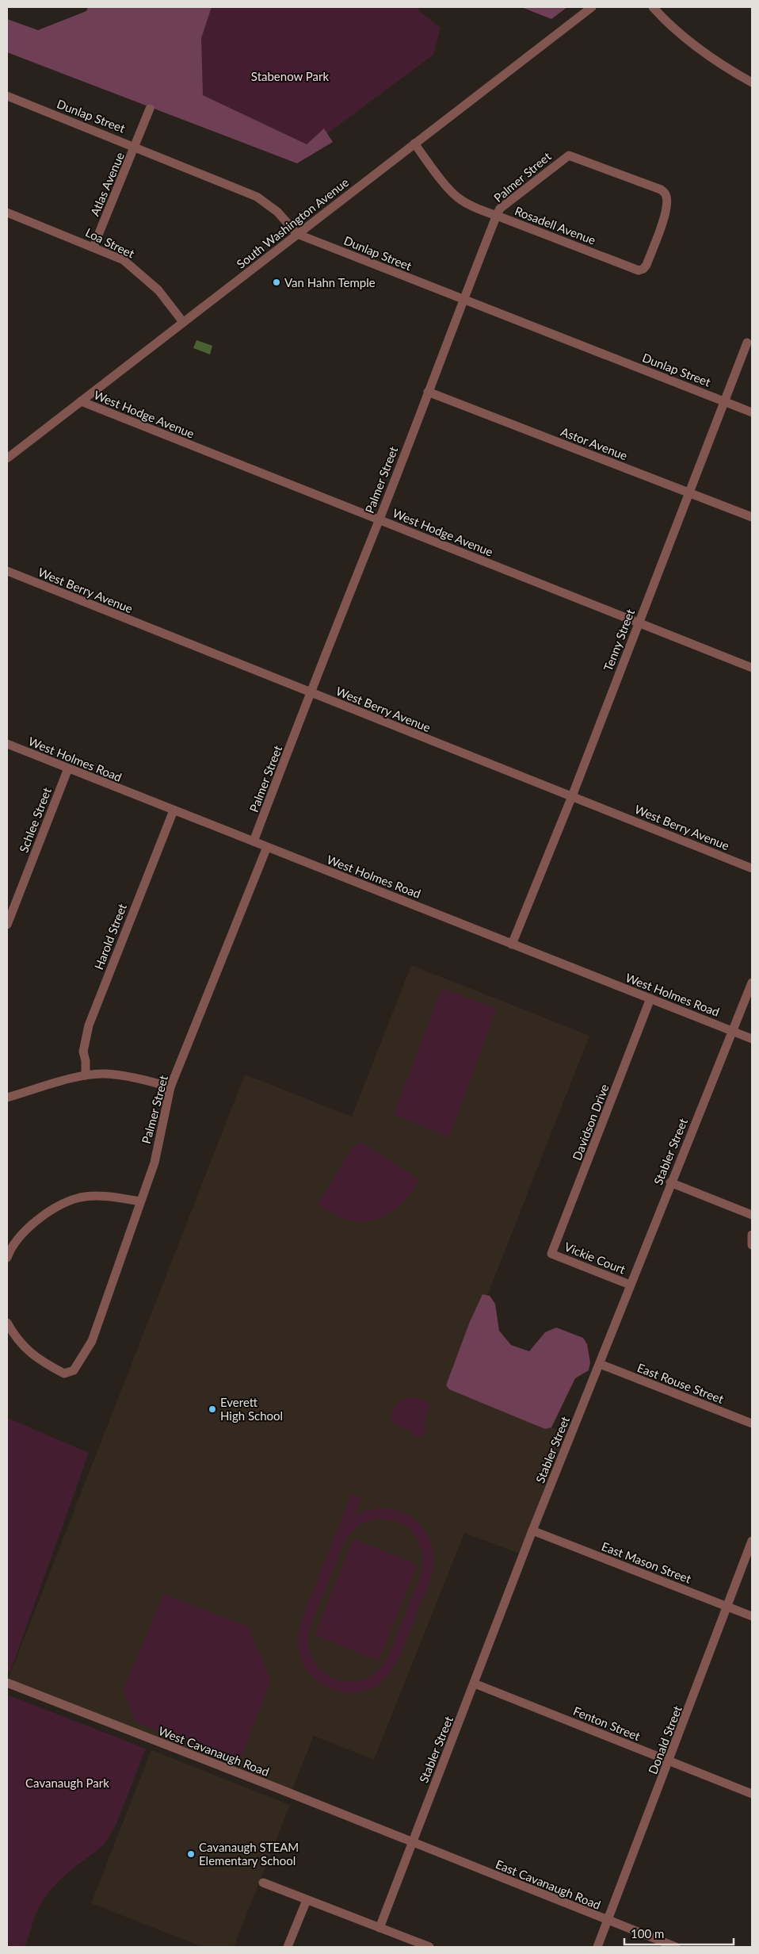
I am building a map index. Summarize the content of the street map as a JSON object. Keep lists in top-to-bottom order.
{
  "streets": {
    "street": [
      "Dunlap Street",
      "Palmer Street",
      "Atlas Avenue",
      "South Washington Avenue",
      "Rosadell Avenue",
      "Loa Street",
      "West Hodge Avenue",
      "Astor Avenue",
      "West Berry Avenue",
      "Tenny Street",
      "West Holmes Road",
      "Schlee Street",
      "Harold Street",
      "Davidson Drive",
      "Stabler Street",
      "Vickie Court",
      "East Rouse Street",
      "East Mason Street",
      "Fenton Street",
      "Donald Street",
      "West Cavanaugh Road",
      "East Cavanaugh Road"
    ]
  },
  "crossings": [
    ["Dunlap Street", "Palmer Street"],
    ["Dunlap Street", "Atlas Avenue"],
    ["Dunlap Street", "South Washington Avenue"],
    ["Dunlap Street", "Tenny Street"],
    ["Palmer Street", "Rosadell Avenue"],
    ["Palmer Street", "West Hodge Avenue"],
    ["Palmer Street", "Astor Avenue"],
    ["Palmer Street", "West Berry Avenue"],
    ["Palmer Street", "West Holmes Road"],
    ["Atlas Avenue", "Loa Street"],
    ["South Washington Avenue", "Rosadell Avenue"],
    ["South Washington Avenue", "Loa Street"],
    ["South Washington Avenue", "West Hodge Avenue"],
    ["West Hodge Avenue", "Tenny Street"],
    ["Astor Avenue", "Tenny Street"],
    ["West Berry Avenue", "Tenny Street"],
    ["Tenny Street", "West Holmes Road"],
    ["West Holmes Road", "Schlee Street"],
    ["West Holmes Road", "Harold Street"],
    ["West Holmes Road", "Davidson Drive"],
    ["West Holmes Road", "Stabler Street"],
    ["Davidson Drive", "Vickie Court"],
    ["Stabler Street", "Vickie Court"],
    ["Stabler Street", "East Rouse Street"],
    ["Stabler Street", "East Mason Street"],
    ["Stabler Street", "Fenton Street"],
    ["Stabler Street", "West Cavanaugh Road"],
    ["Stabler Street", "East Cavanaugh Road"],
    ["East Mason Street", "Donald Street"],
    ["Fenton Street", "Donald Street"],
    ["Donald Street", "East Cavanaugh Road"],
    ["West Cavanaugh Road", "East Cavanaugh Road"]
  ],
  "parks": ["Stabenow Park", "Cavanaugh Park"],
  "places": ["Van Hahn Temple", "Everett High School", "Cavanaugh STEAM Elementary School"],
  "scale_bar": "100 m"
}
